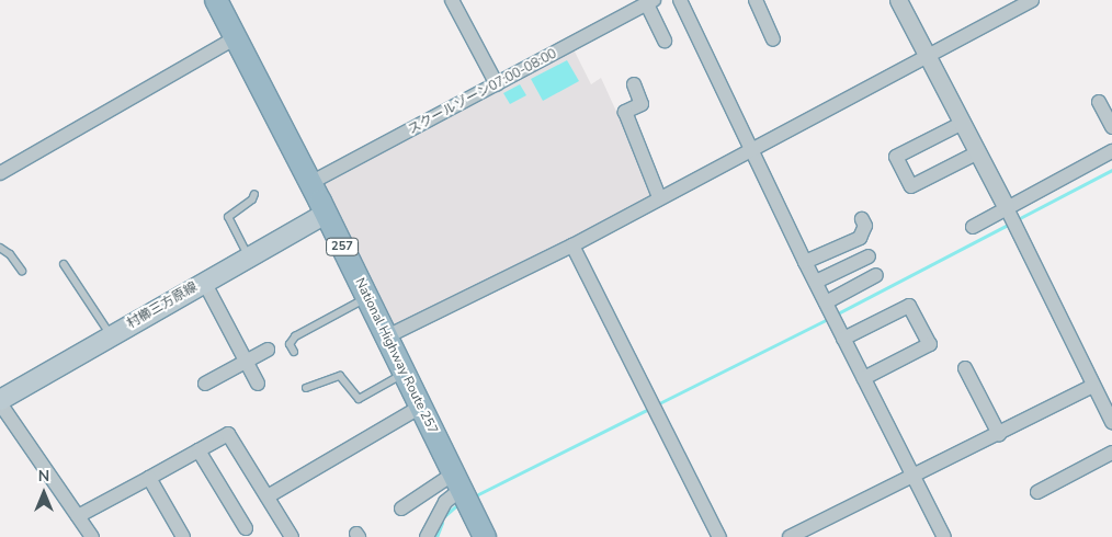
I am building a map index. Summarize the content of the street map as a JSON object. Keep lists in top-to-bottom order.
{
  "streets": {
    "highway": ["257", "National Highway Route 257"],
    "main road": ["村櫛三方原線"],
    "street": ["スクールゾーン07:00-08:00"]
  },
  "crossings": [
    ["スクールゾーン07:00-08:00", "National Highway Route 257"],
    ["村櫛三方原線", "National Highway Route 257"]
  ],
  "north": "top"
}
